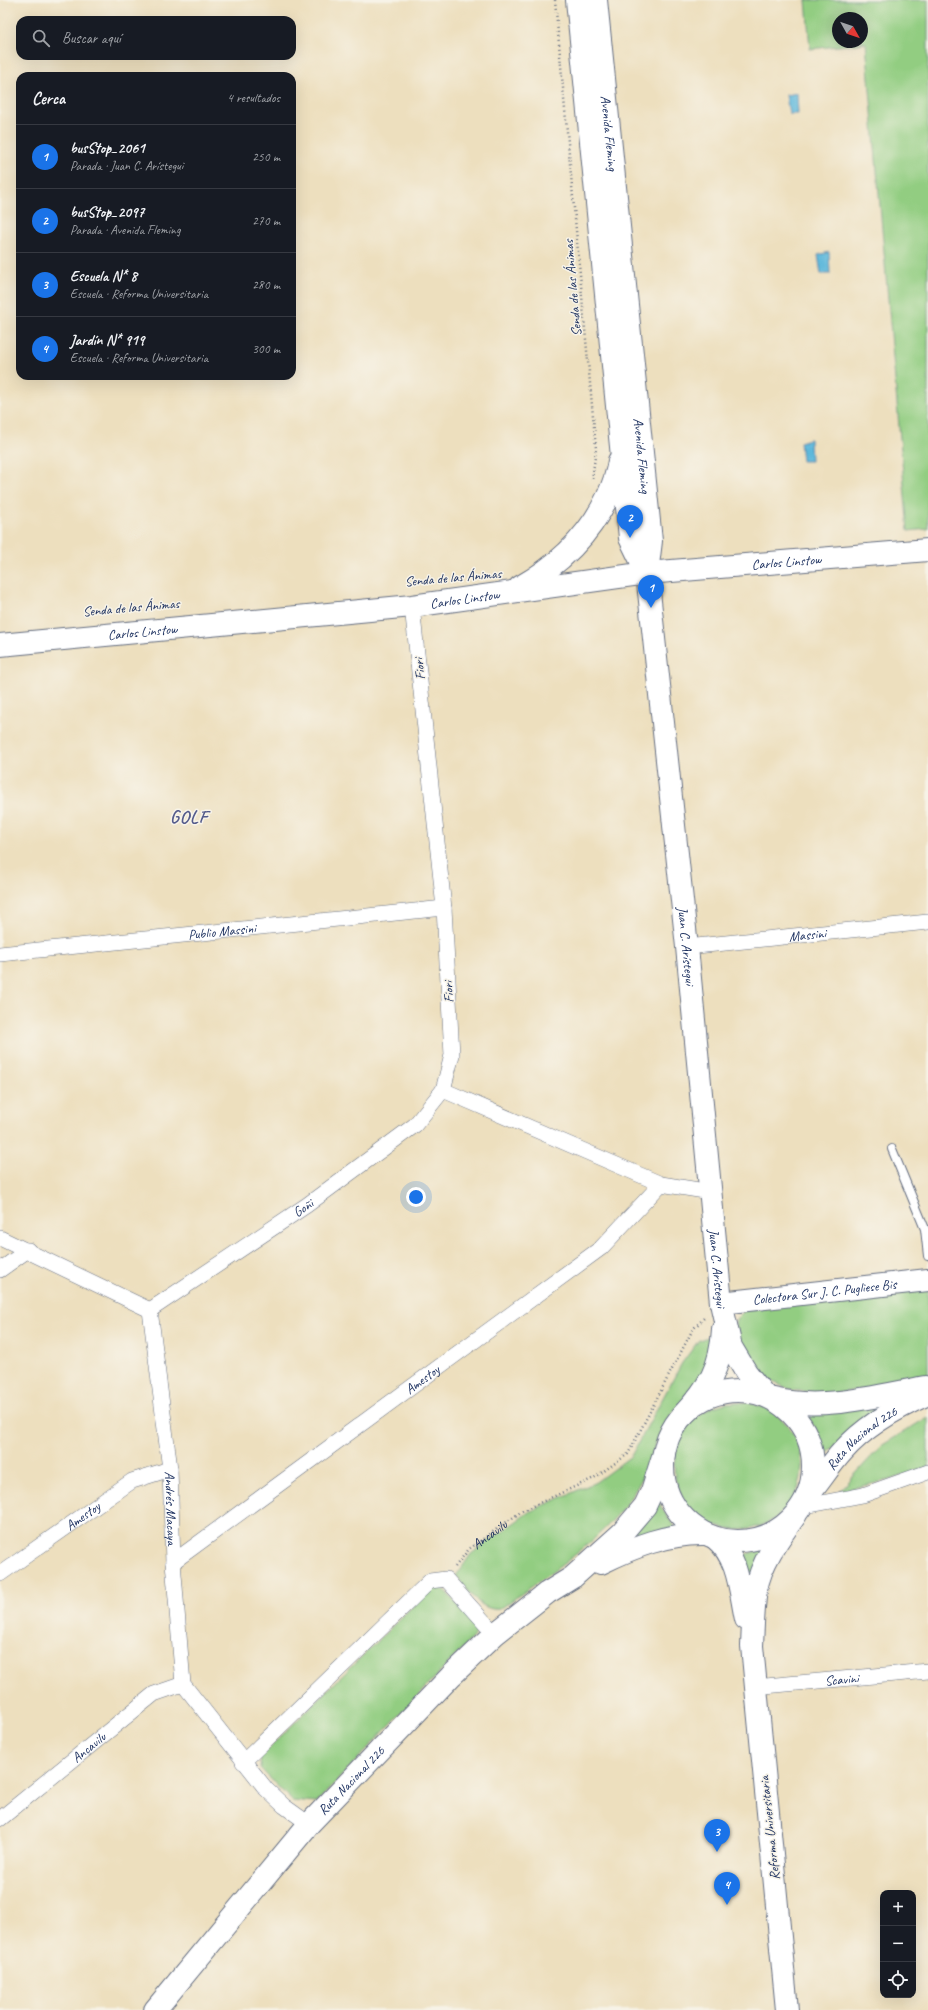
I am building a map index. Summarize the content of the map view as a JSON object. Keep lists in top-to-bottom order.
{
  "streets": {
    "main road": [
      "Avenida Fleming",
      "Carlos Linstow",
      "Juan C. Arístegui",
      "Colectora Sur J. C. Pugliese Bis",
      "Ruta Nacional 226",
      "Reforma Universitaria"
    ],
    "street": [
      "Fiori",
      "Publio Massini",
      "Massini",
      "Goñi",
      "Amestoy",
      "Andrés Macaya",
      "Ancavilu",
      "Scavini"
    ],
    "path": ["Senda de las Ánimas"]
  },
  "crossings": [
    ["Avenida Fleming", "Carlos Linstow"],
    ["Avenida Fleming", "Juan C. Arístegui"],
    ["Carlos Linstow", "Fiori"],
    ["Carlos Linstow", "Juan C. Arístegui"],
    ["Fiori", "Publio Massini"],
    ["Fiori", "Goñi"],
    ["Massini", "Juan C. Arístegui"],
    ["Juan C. Arístegui", "Colectora Sur J. C. Pugliese Bis"],
    ["Juan C. Arístegui", "Ruta Nacional 226"],
    ["Juan C. Arístegui", "Ancavilu"],
    ["Goñi", "Andrés Macaya"],
    ["Colectora Sur J. C. Pugliese Bis", "Ancavilu"],
    ["Amestoy", "Andrés Macaya"],
    ["Ruta Nacional 226", "Reforma Universitaria"],
    ["Andrés Macaya", "Ancavilu"],
    ["Scavini", "Reforma Universitaria"]
  ],
  "districts": ["GOLF"],
  "north": "bottom right",
  "page": {
    "search": "Buscar aquí",
    "heading": ["Cerca", "4 resultados"],
    "list": [
      {
        "mark": "1",
        "name": "busStop_2061",
        "note": "Parada · Juan C. Arístegui",
        "value": "250 m"
      },
      {
        "mark": "2",
        "name": "busStop_2097",
        "note": "Parada · Avenida Fleming",
        "value": "270 m"
      },
      {
        "mark": "3",
        "name": "Escuela N* 8",
        "note": "Escuela · Reforma Universitaria",
        "value": "280 m"
      },
      {
        "mark": "4",
        "name": "Jardín N* 919",
        "note": "Escuela · Reforma Universitaria",
        "value": "300 m"
      }
    ],
    "pins": [
      "2",
      "1",
      "3",
      "4"
    ],
    "map_buttons": ["+", "−"]
  }
}
